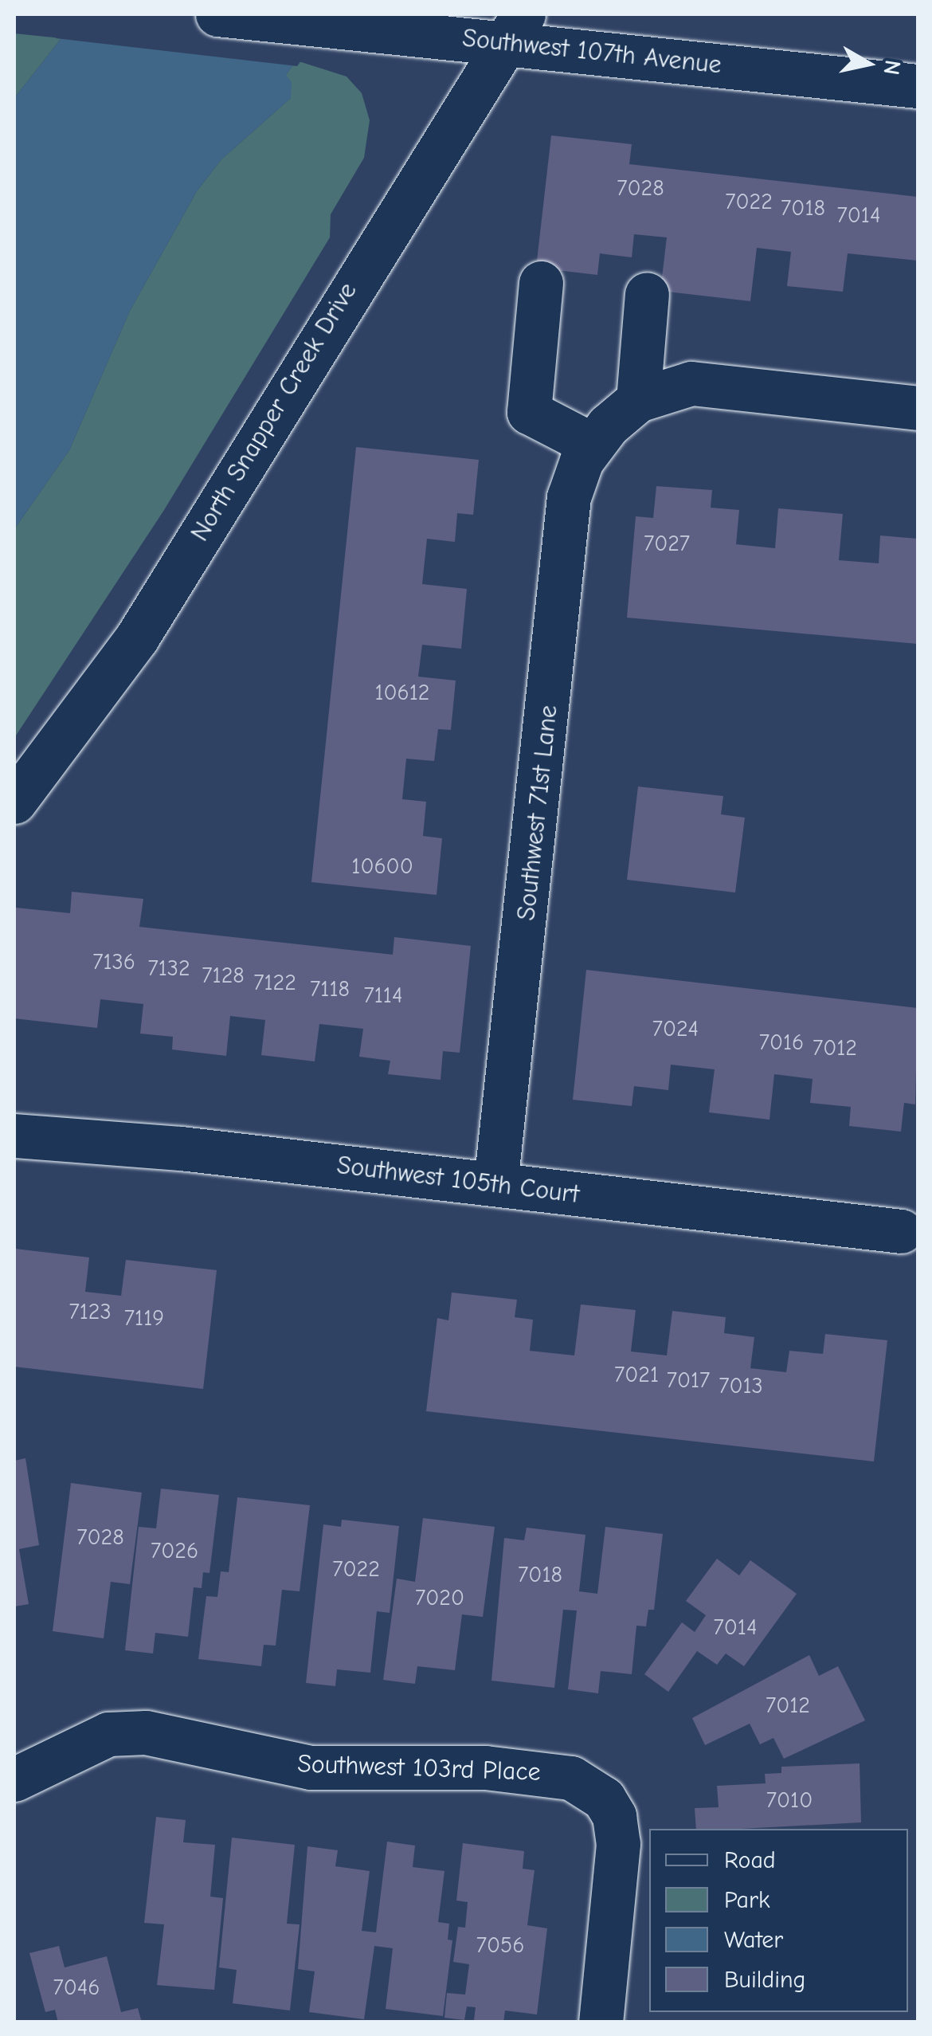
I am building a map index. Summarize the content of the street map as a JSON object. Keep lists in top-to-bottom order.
{
  "streets": {
    "street": [
      "Southwest 107th Avenue",
      "North Snapper Creek Drive",
      "Southwest 71st Lane",
      "Southwest 105th Court",
      "Southwest 103rd Place"
    ]
  },
  "crossings": [
    ["Southwest 107th Avenue", "North Snapper Creek Drive"],
    ["Southwest 71st Lane", "Southwest 105th Court"]
  ],
  "house_numbers": [
    "7028",
    "7022",
    "7018",
    "7014",
    "7027",
    "10612",
    "10600",
    "7136",
    "7132",
    "7128",
    "7122",
    "7118",
    "7114",
    "7024",
    "7016",
    "7012",
    "7123",
    "7119",
    "7021",
    "7017",
    "7013",
    "7028",
    "7026",
    "7022",
    "7018",
    "7020",
    "7014",
    "7012",
    "7010",
    "7056",
    "7046"
  ],
  "legend": [
    "Road",
    "Park",
    "Water",
    "Building"
  ],
  "north": "right"
}
